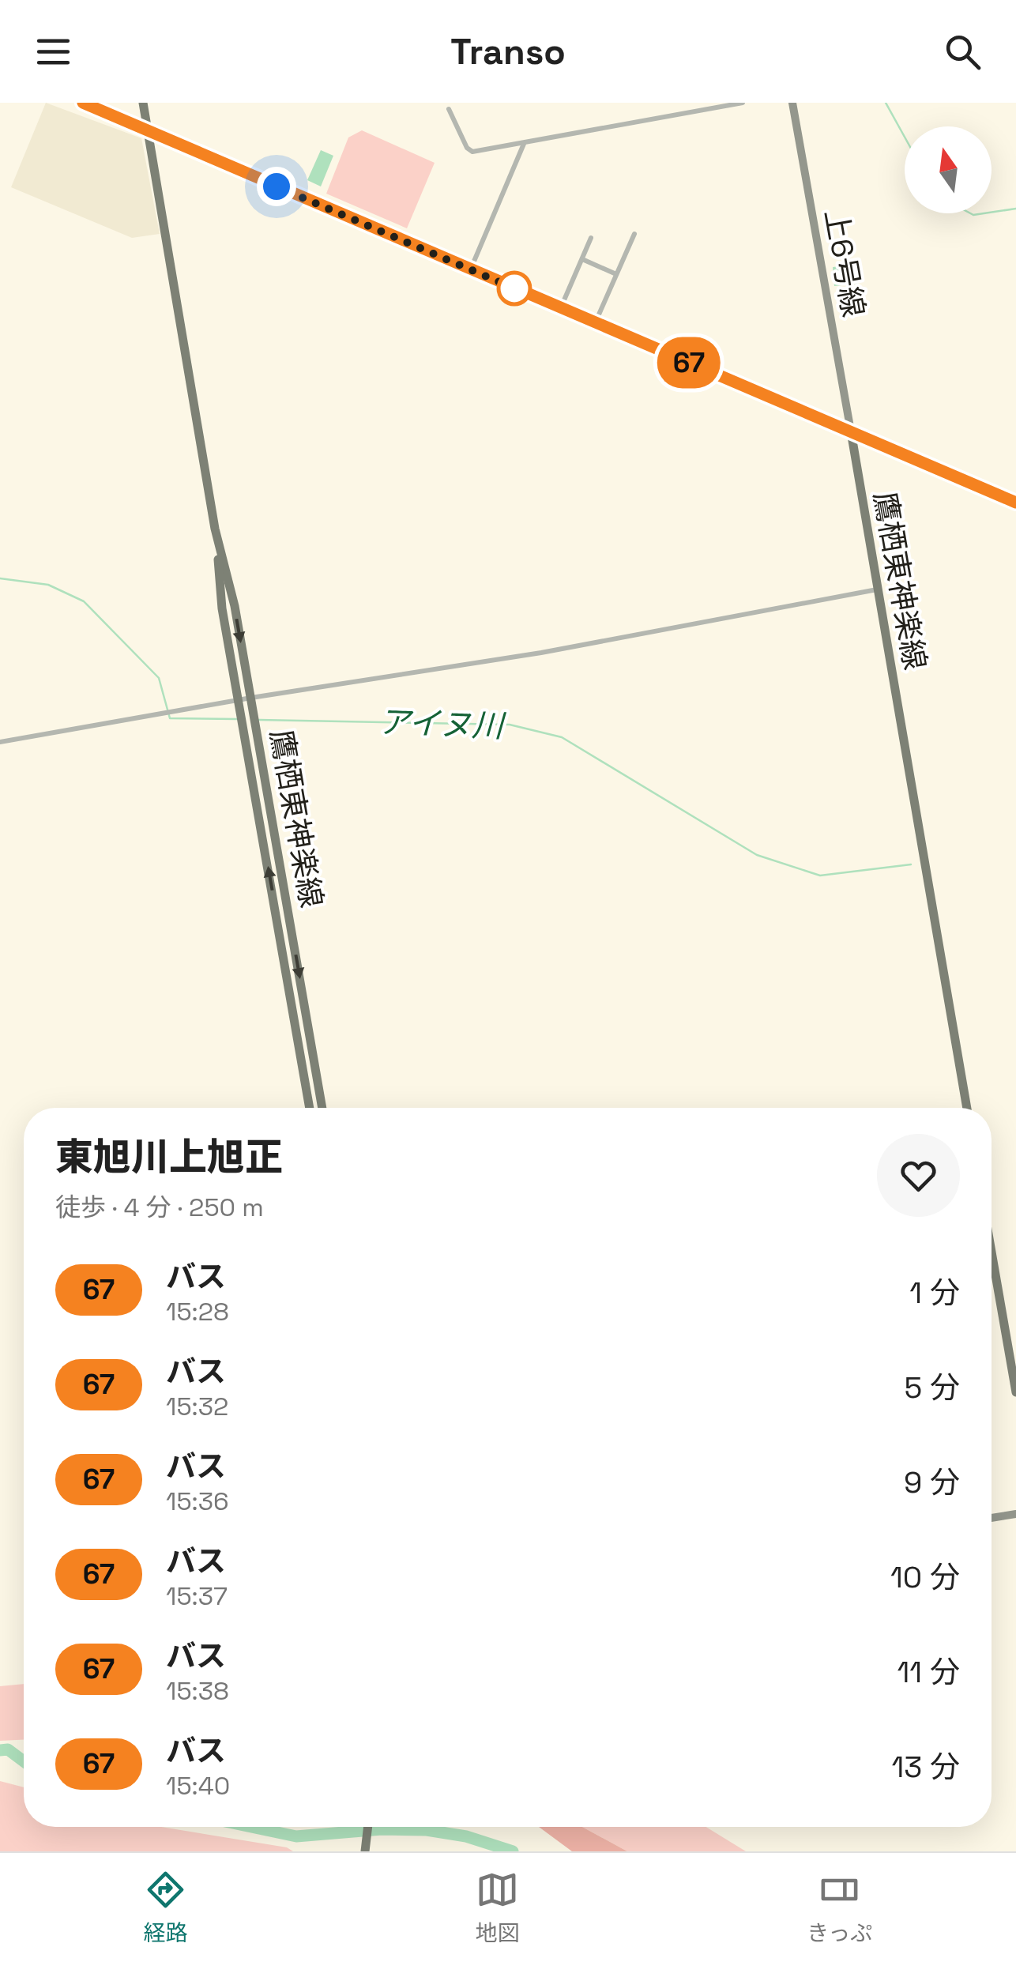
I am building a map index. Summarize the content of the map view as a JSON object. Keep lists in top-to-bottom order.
{
  "streets": {
    "main road": ["鷹栖東神楽線"],
    "street": ["上6号線"]
  },
  "crossings": [
    ["上6号線", "鷹栖東神楽線"]
  ],
  "water": ["アイヌ川"],
  "lines": ["bus line 67"],
  "north": "top",
  "page": {
    "header": "Transo",
    "on_map": "67",
    "heading": ["東旭川上旭正", "徒歩 · 4 分 · 250 m"],
    "list": [
      {
        "mark": "67",
        "name": "バス",
        "note": "15:28",
        "value": "1 分"
      },
      {
        "mark": "67",
        "name": "バス",
        "note": "15:32",
        "value": "5 分"
      },
      {
        "mark": "67",
        "name": "バス",
        "note": "15:36",
        "value": "9 分"
      },
      {
        "mark": "67",
        "name": "バス",
        "note": "15:37",
        "value": "10 分"
      },
      {
        "mark": "67",
        "name": "バス",
        "note": "15:38",
        "value": "11 分"
      },
      {
        "mark": "67",
        "name": "バス",
        "note": "15:40",
        "value": "13 分"
      }
    ],
    "tabs": ["経路", "地図", "きっぷ"]
  }
}
